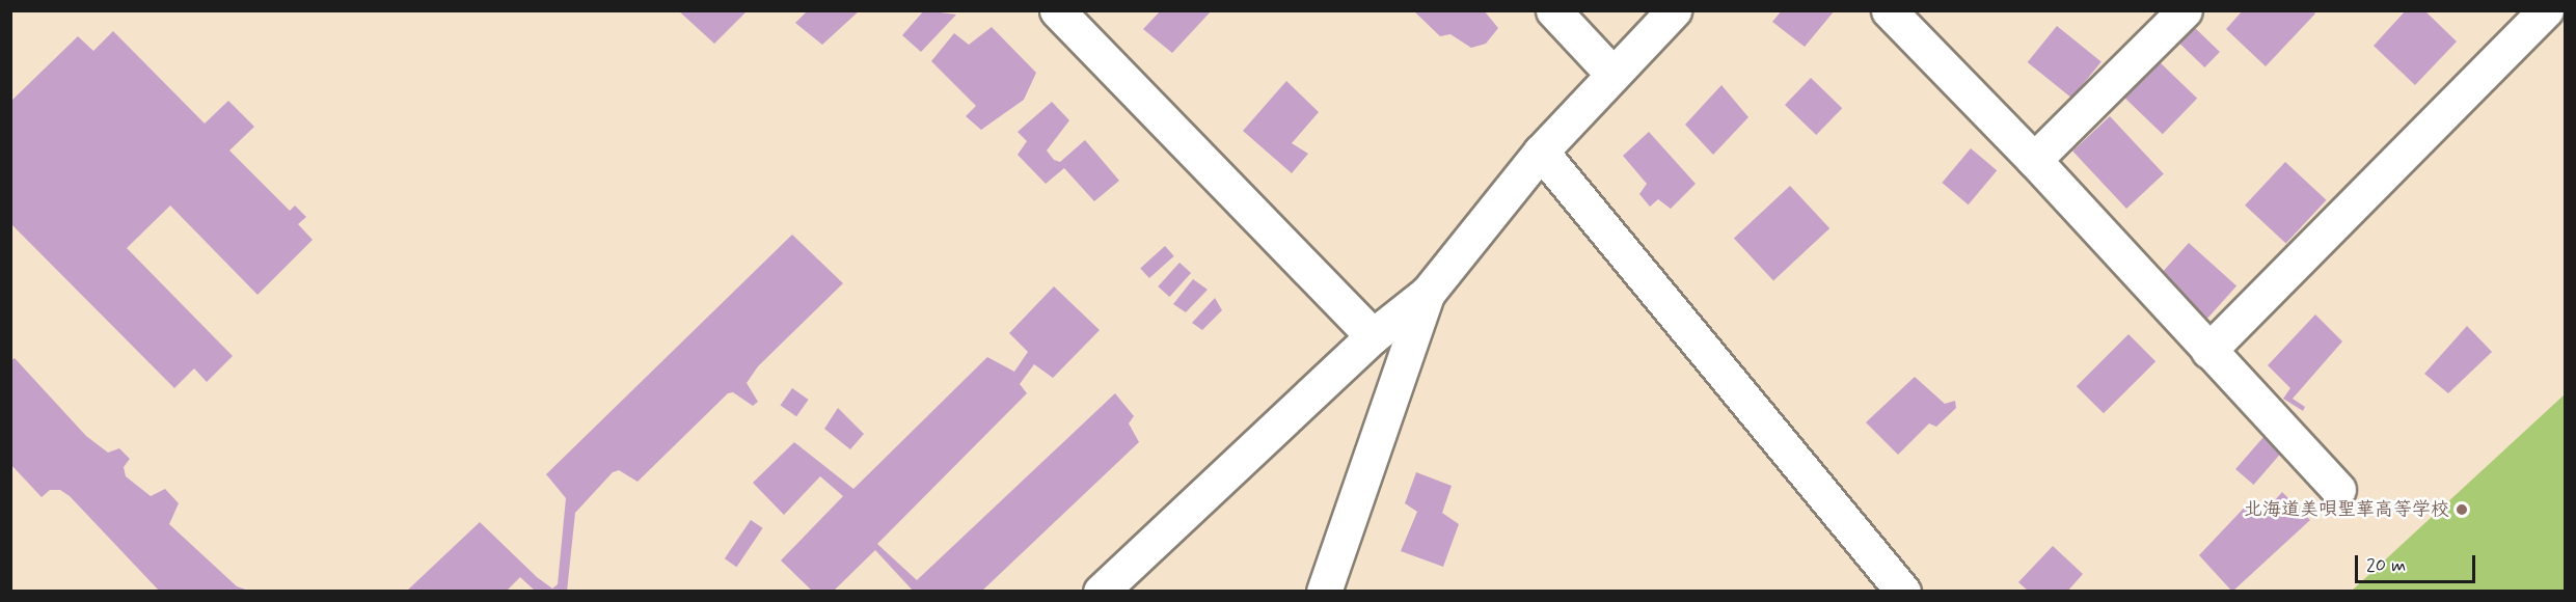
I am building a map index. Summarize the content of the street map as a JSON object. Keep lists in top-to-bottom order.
{
  "places": ["北海道美唄聖華高等学校"],
  "scale_bar": "20 m"
}
